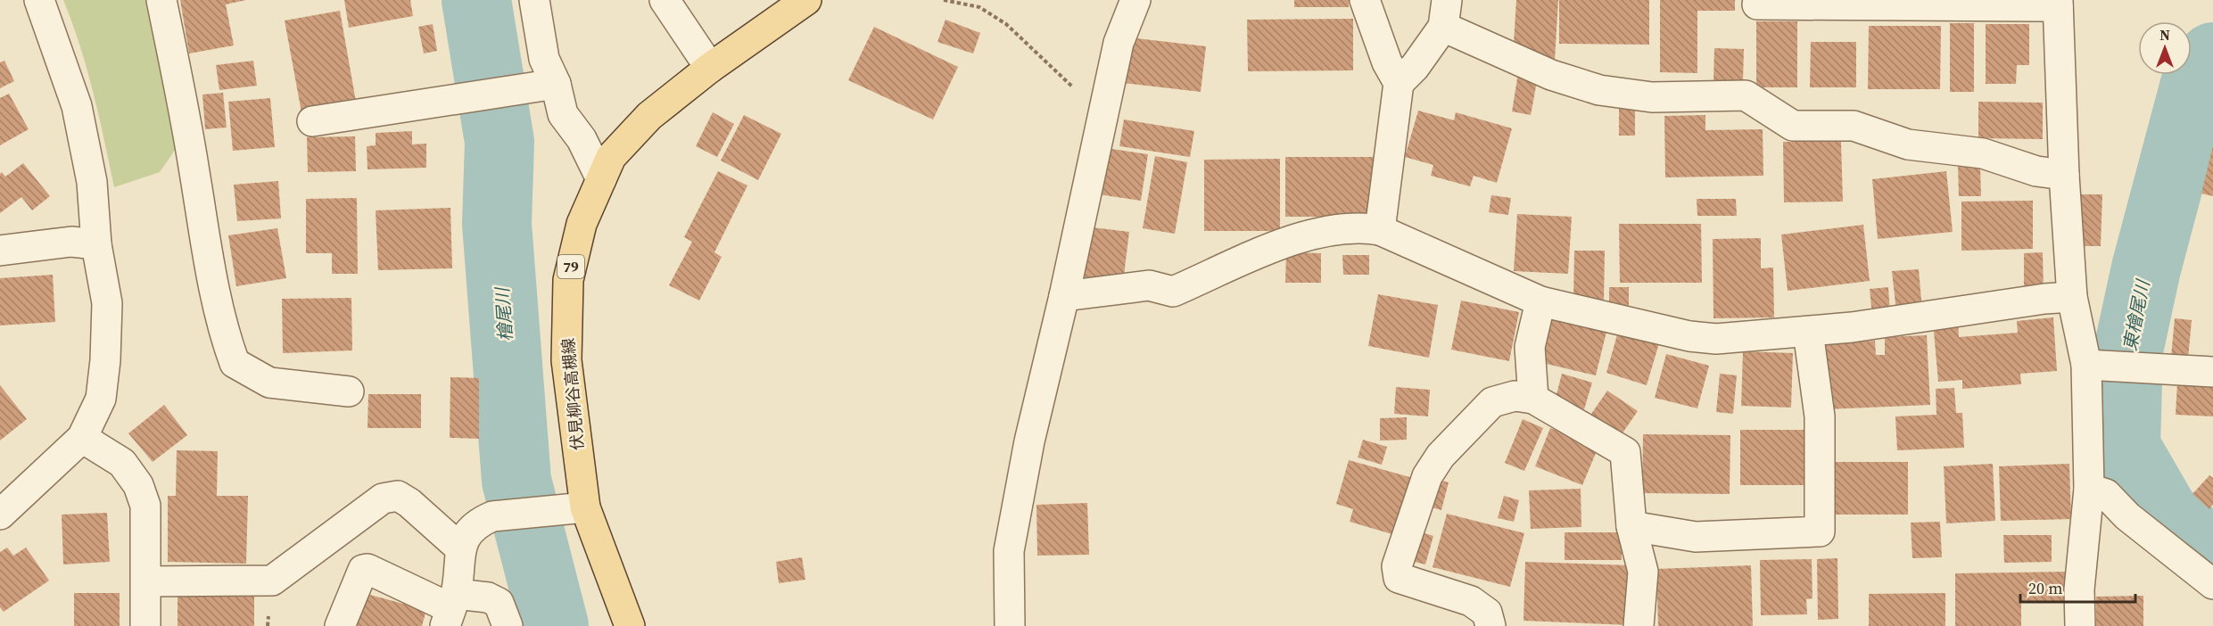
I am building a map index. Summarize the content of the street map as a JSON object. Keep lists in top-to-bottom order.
{
  "streets": {
    "main road": ["79", "伏見柳谷高槻線"]
  },
  "water": ["檜尾川", "東檜尾川"],
  "scale_bar": "20 m",
  "north": "top"
}
